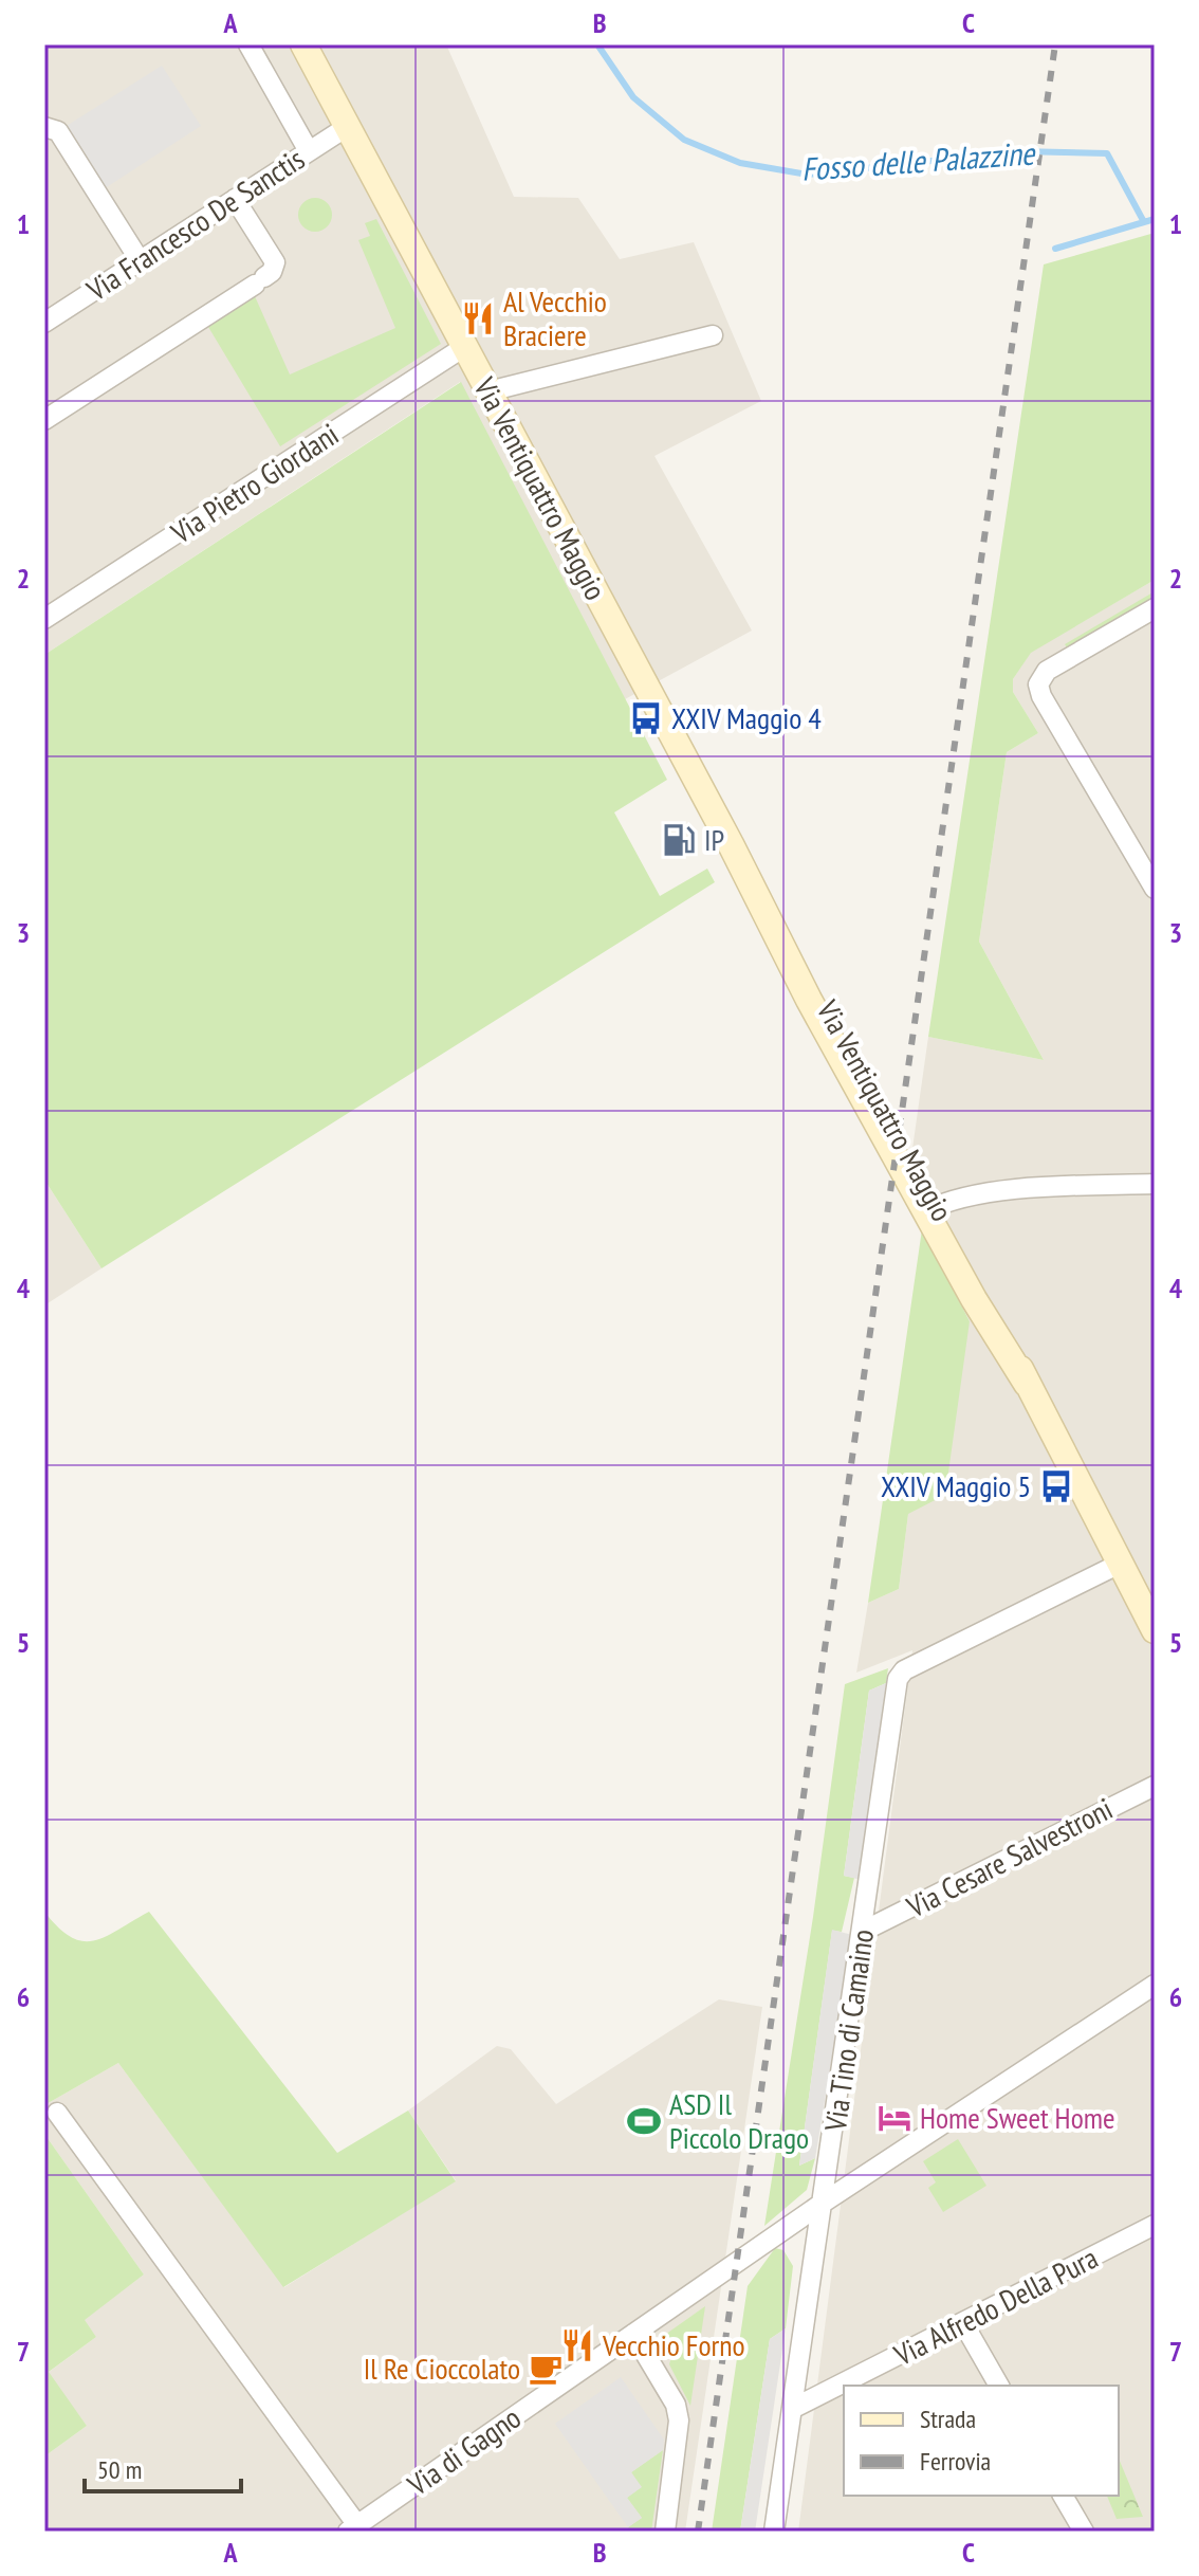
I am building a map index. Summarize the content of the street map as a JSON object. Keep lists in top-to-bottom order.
{
  "streets": {
    "street": [
      "Via Francesco De Sanctis",
      "Via Pietro Giordani",
      "Via Ventiquattro Maggio",
      "Via Cesare Salvestroni",
      "Via Tino di Camaino",
      "Via Alfredo Della Pura",
      "Via di Gagno"
    ]
  },
  "crossings": [
    ["Via Francesco De Sanctis", "Via Ventiquattro Maggio"],
    ["Via Pietro Giordani", "Via Ventiquattro Maggio"],
    ["Via Ventiquattro Maggio", "Via Tino di Camaino"],
    ["Via Cesare Salvestroni", "Via Tino di Camaino"],
    ["Via Tino di Camaino", "Via Alfredo Della Pura"],
    ["Via Tino di Camaino", "Via di Gagno"]
  ],
  "water": ["Fosso delle Palazzine"],
  "places": {
    "restaurant": ["Al Vecchio Braciere", "Vecchio Forno"],
    "bus stop": ["XXIV Maggio 4", "XXIV Maggio 5"],
    "fuel station": ["IP"],
    "hotel": ["Home Sweet Home"],
    "sports": ["ASD Il Piccolo Drago"],
    "cafe": ["Il Re Cioccolato"]
  },
  "legend": ["Strada", "Ferrovia"],
  "scale_bar": "50 m",
  "grid": {
    "columns": ["A", "B", "C"],
    "rows": [
      "1",
      "2",
      "3",
      "4",
      "5",
      "6",
      "7"
    ]
  }
}
